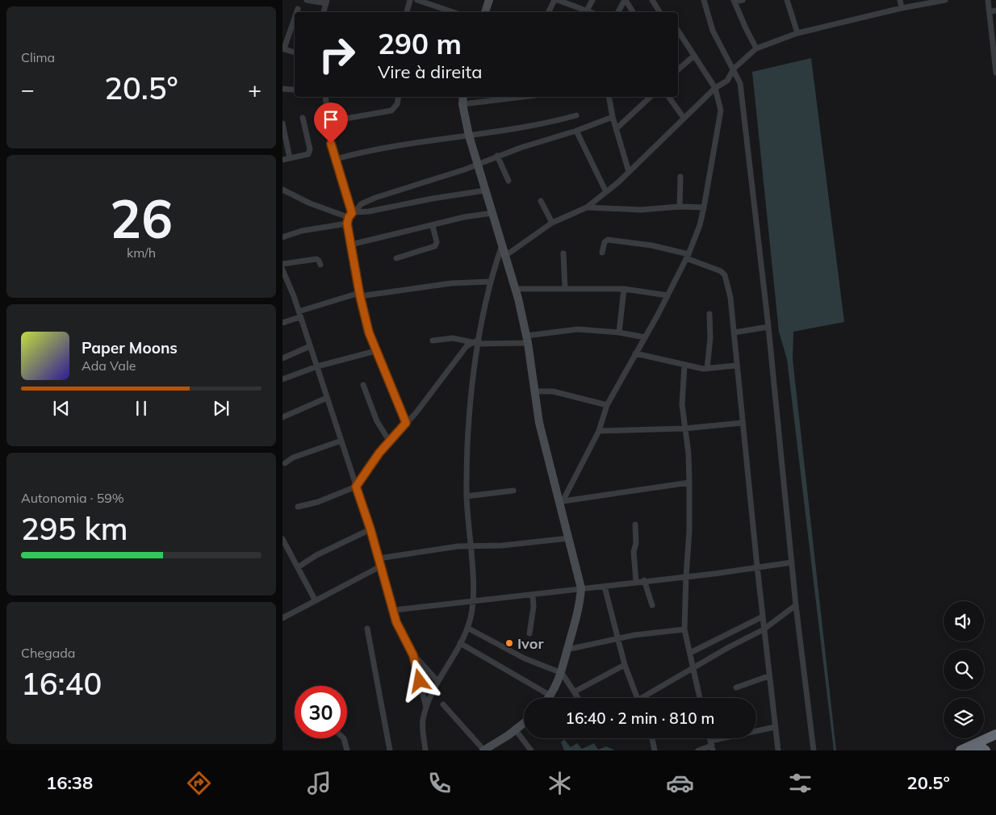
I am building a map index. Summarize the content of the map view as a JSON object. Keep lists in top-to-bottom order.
{
  "places": ["Ivor"],
  "page": {
    "tile": [
      "Clima",
      ["26", "km/h"],
      ["Autonomia · 59%", "295 km"],
      ["Chegada", "16:40"]
    ],
    "turn": ["290 m", "Vire à direita"],
    "heat": ["−", "20.5°", "+"],
    "song": ["Paper Moons", "Ada Vale"],
    "limit": "30",
    "trip": "16:40 · 2 min · 810 m",
    "tabs": ["16:38", "20.5°"]
  }
}
